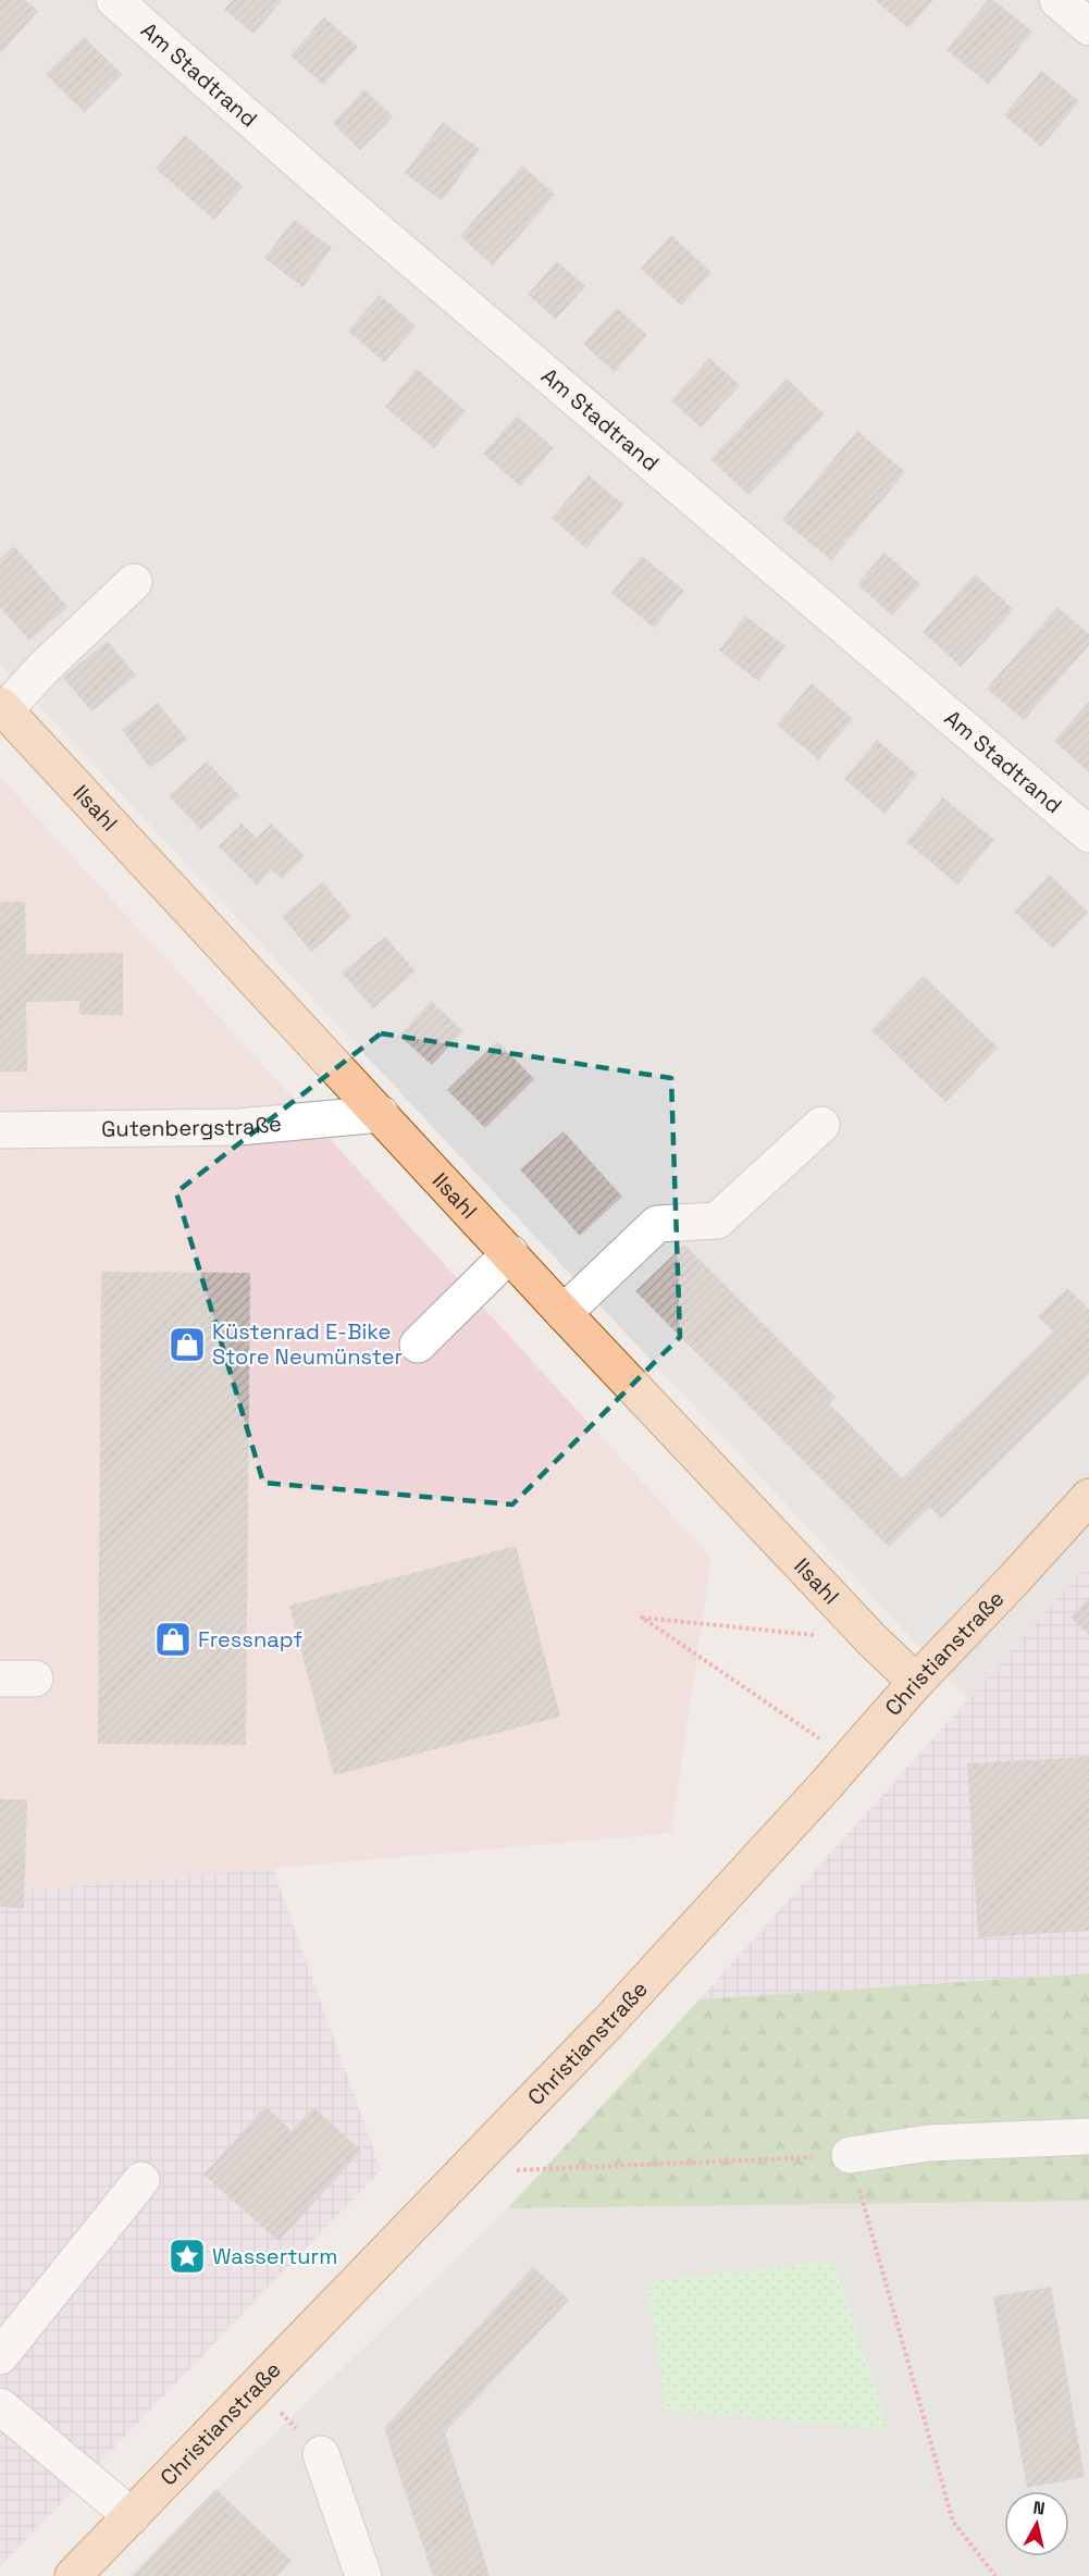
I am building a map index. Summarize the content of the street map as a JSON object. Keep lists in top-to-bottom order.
{
  "streets": {
    "main road": ["Ilsahl", "Christianstraße"],
    "street": ["Am Stadtrand", "Gutenbergstraße"]
  },
  "crossings": [
    ["Ilsahl", "Gutenbergstraße"],
    ["Ilsahl", "Christianstraße"]
  ],
  "places": {
    "shop": ["Küstenrad E-Bike Store Neumünster", "Fressnapf"],
    "place": ["Wasserturm"]
  },
  "north": "top"
}
